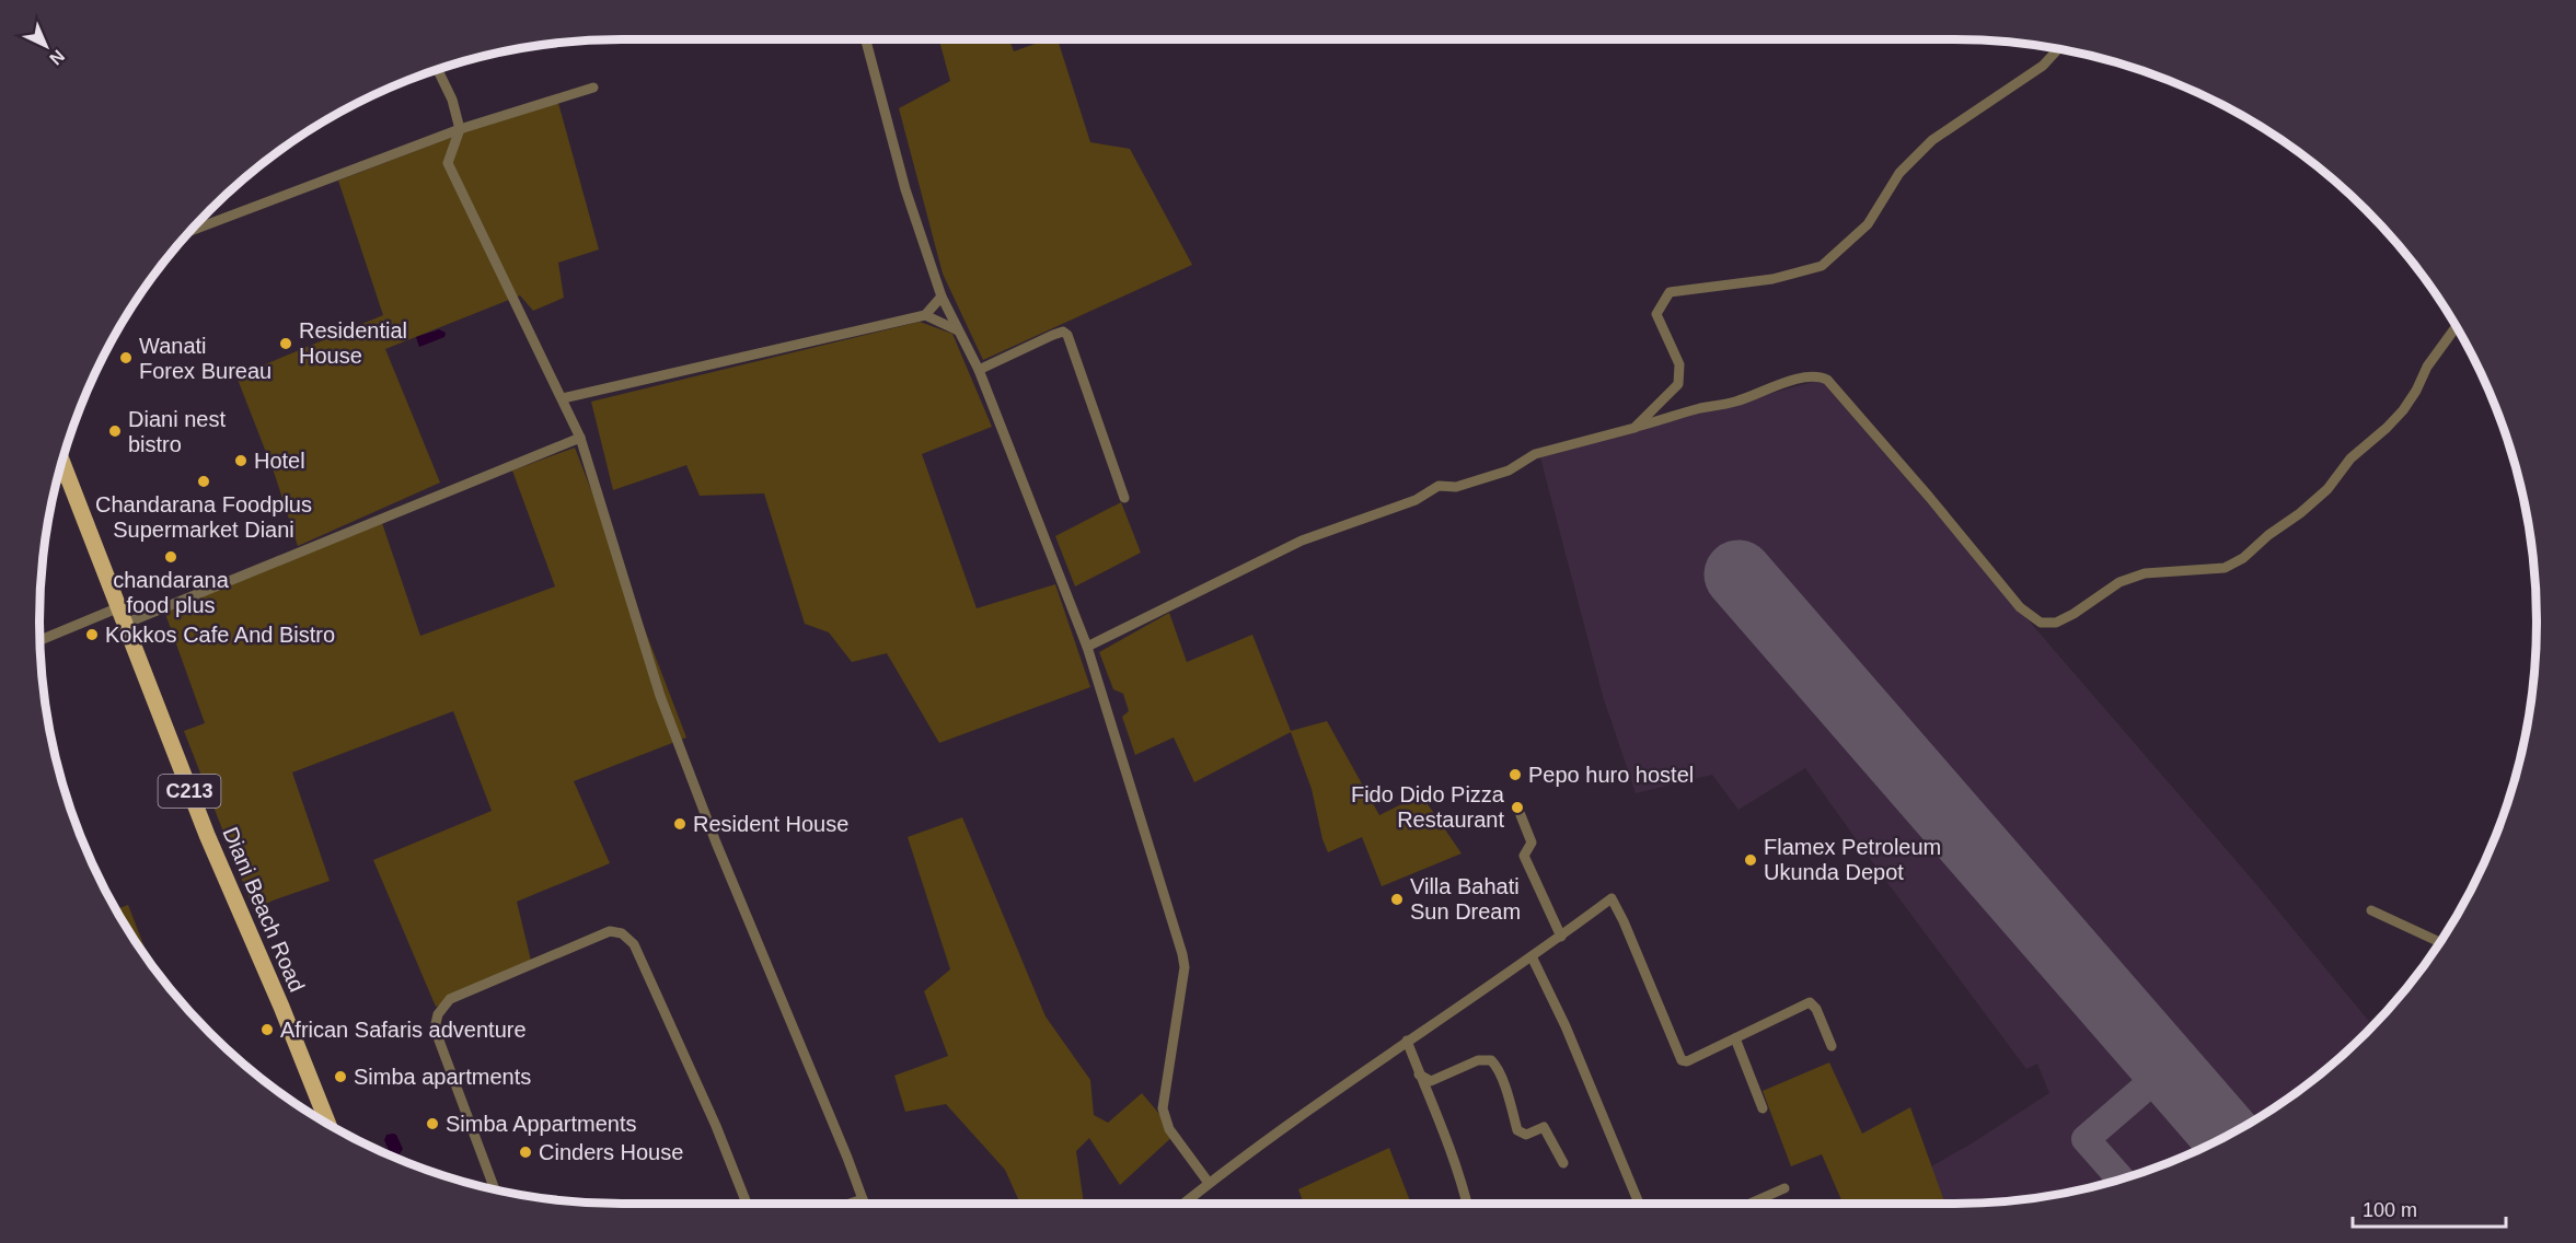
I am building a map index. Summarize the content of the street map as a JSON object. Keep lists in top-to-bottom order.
{
  "streets": {
    "main road": ["C213", "Diani Beach Road"]
  },
  "places": [
    "Residential House",
    "Wanati Forex Bureau",
    "Diani nest bistro",
    "Hotel",
    "Chandarana Foodplus Supermarket Diani",
    "chandarana food plus",
    "Kokkos Cafe And Bistro",
    "Pepo huro hostel",
    "Fido Dido Pizza Restaurant",
    "Resident House",
    "Flamex Petroleum Ukunda Depot",
    "Villa Bahati Sun Dream",
    "African Safaris adventure",
    "Simba apartments",
    "Simba Appartments",
    "Cinders House"
  ],
  "scale_bar": "100 m",
  "north": "bottom right"
}
